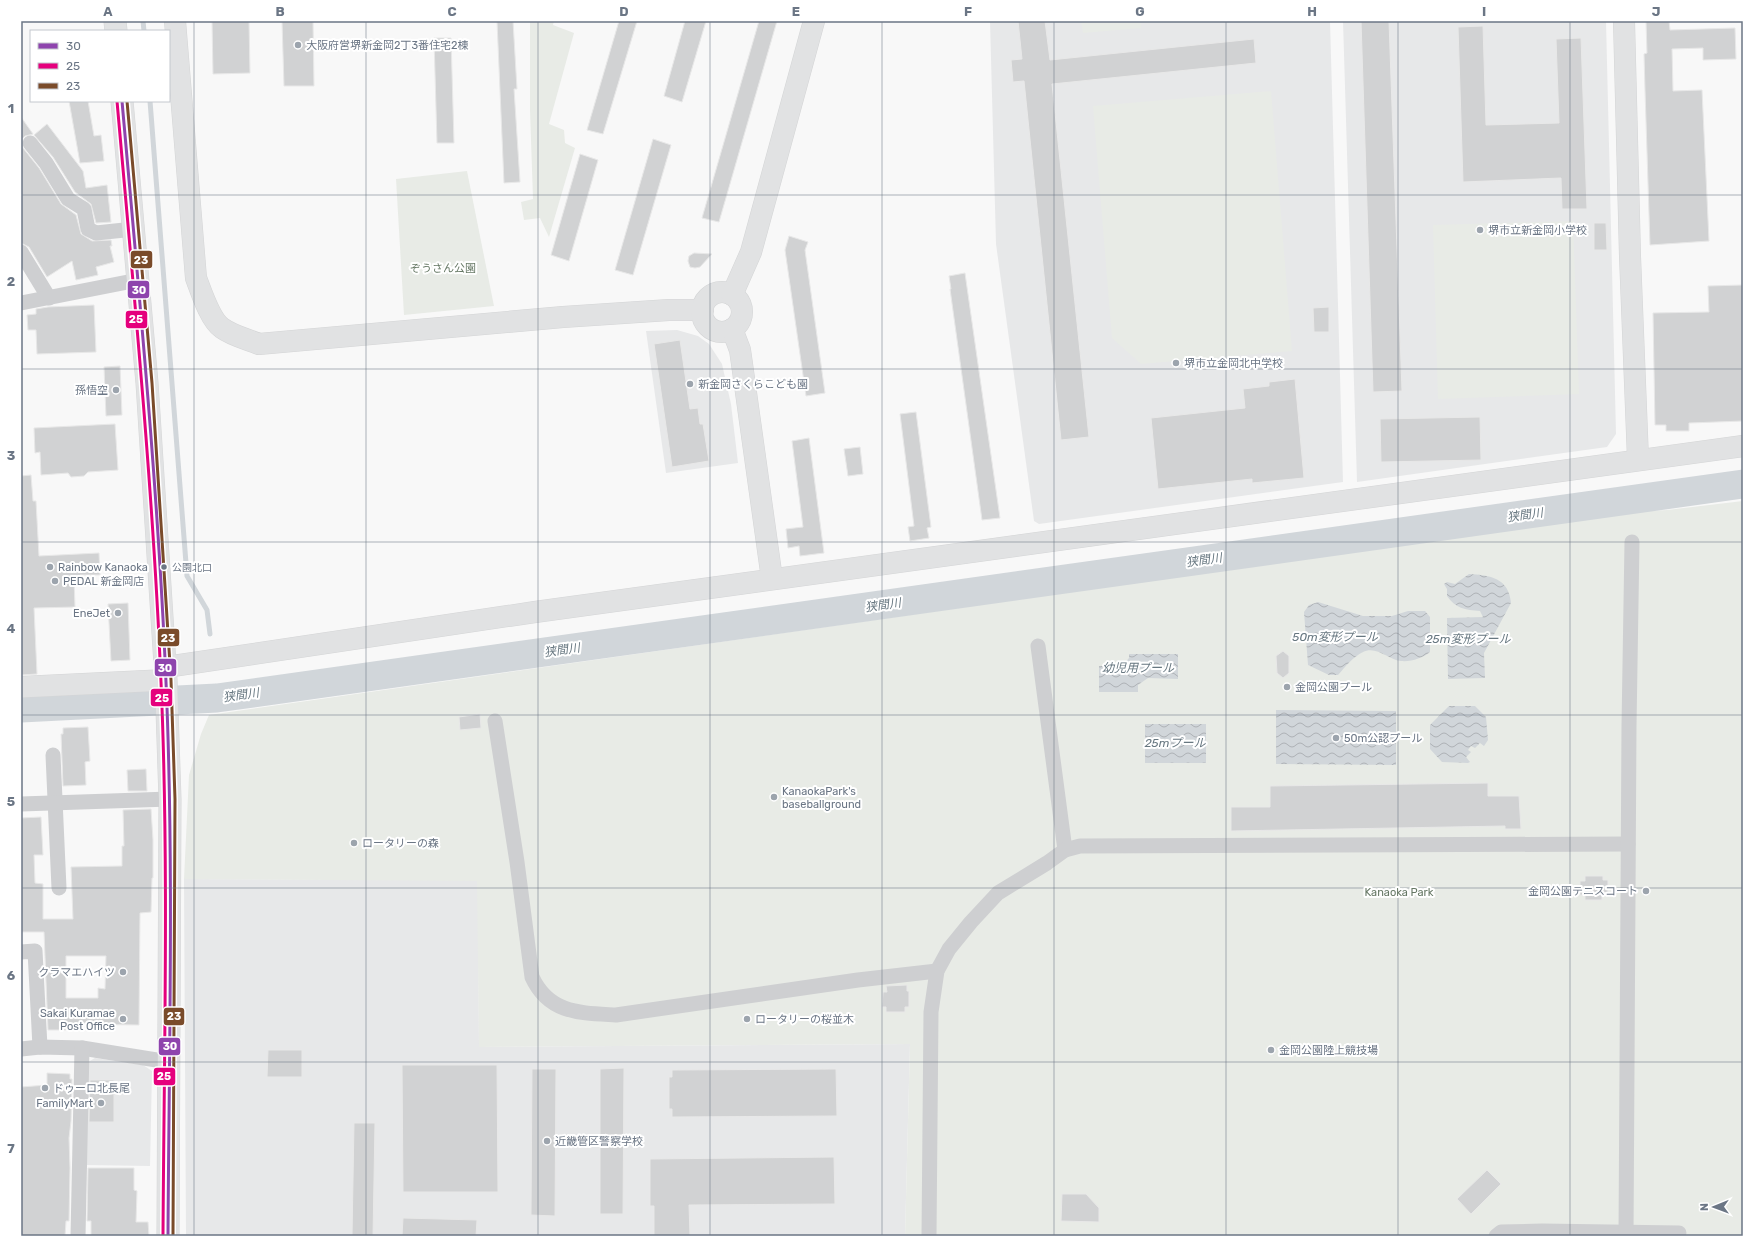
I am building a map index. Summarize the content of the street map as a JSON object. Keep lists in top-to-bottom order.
{
  "water": [
    "狭間川",
    "50m変形プール",
    "25m変形プール",
    "幼児用プール",
    "25mプール"
  ],
  "parks": ["ぞうさん公園", "Kanaoka Park"],
  "places": [
    "大阪府営堺新金岡2丁3番住宅2棟",
    "堺市立新金岡小学校",
    "堺市立金岡北中学校",
    "新金岡さくらこども園",
    "孫悟空",
    "Rainbow Kanaoka",
    "公園北口",
    "PEDAL 新金岡店",
    "EneJet",
    "金岡公園プール",
    "50m公認プール",
    "KanaokaPark's baseballground",
    "ロータリーの森",
    "金岡公園テニスコート",
    "クラマエハイツ",
    "Sakai Kuramae Post Office",
    "ロータリーの桜並木",
    "金岡公園陸上競技場",
    "ドゥーロ北長尾",
    "FamilyMart",
    "近畿管区警察学校"
  ],
  "lines": ["transit line 30", "transit line 25", "transit line 23"],
  "legend": ["30", "25", "23"],
  "north": "left",
  "grid": {
    "columns": [
      "A",
      "B",
      "C",
      "D",
      "E",
      "F",
      "G",
      "H",
      "I",
      "J"
    ],
    "rows": [
      "1",
      "2",
      "3",
      "4",
      "5",
      "6",
      "7"
    ]
  }
}
